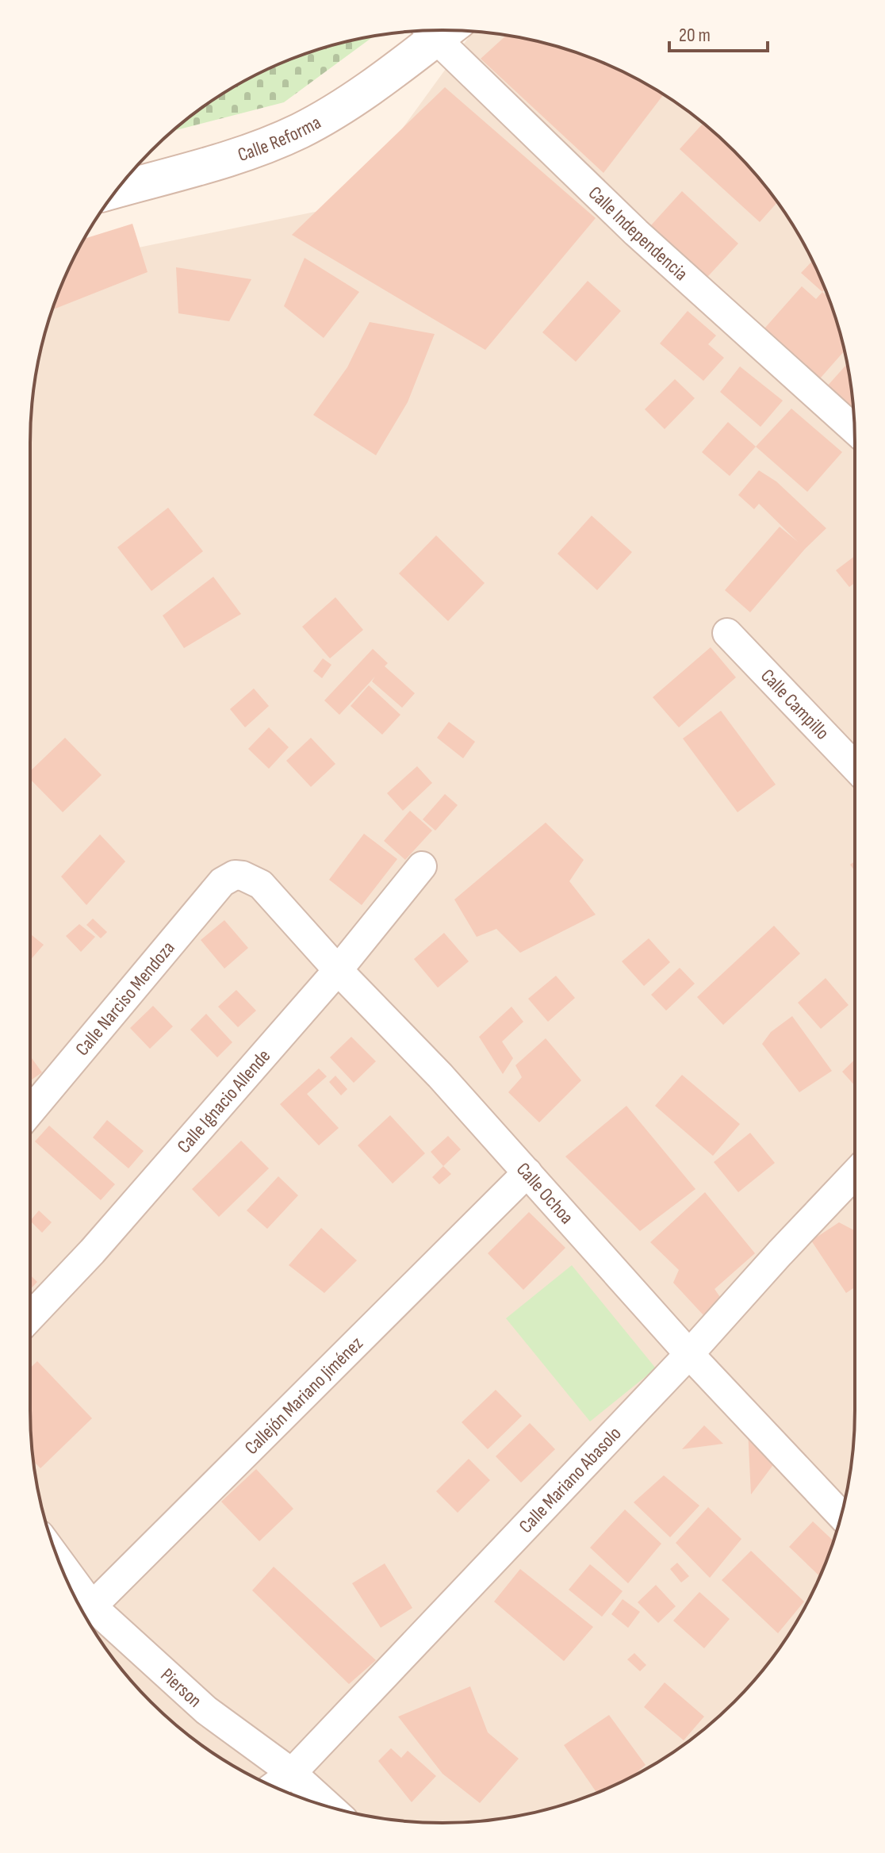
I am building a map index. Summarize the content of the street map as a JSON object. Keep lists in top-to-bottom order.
{
  "streets": {
    "street": [
      "Calle Reforma",
      "Calle Independencia",
      "Calle Campillo",
      "Calle Narciso Mendoza",
      "Calle Ignacio Allende",
      "Calle Ochoa",
      "Callejón Mariano Jiménez",
      "Calle Mariano Abasolo",
      "Pierson"
    ]
  },
  "crossings": [
    ["Calle Narciso Mendoza", "Calle Ochoa"],
    ["Calle Ignacio Allende", "Calle Ochoa"],
    ["Calle Ochoa", "Callejón Mariano Jiménez"],
    ["Calle Ochoa", "Calle Mariano Abasolo"],
    ["Callejón Mariano Jiménez", "Pierson"],
    ["Calle Mariano Abasolo", "Pierson"]
  ],
  "scale_bar": "20 m"
}
